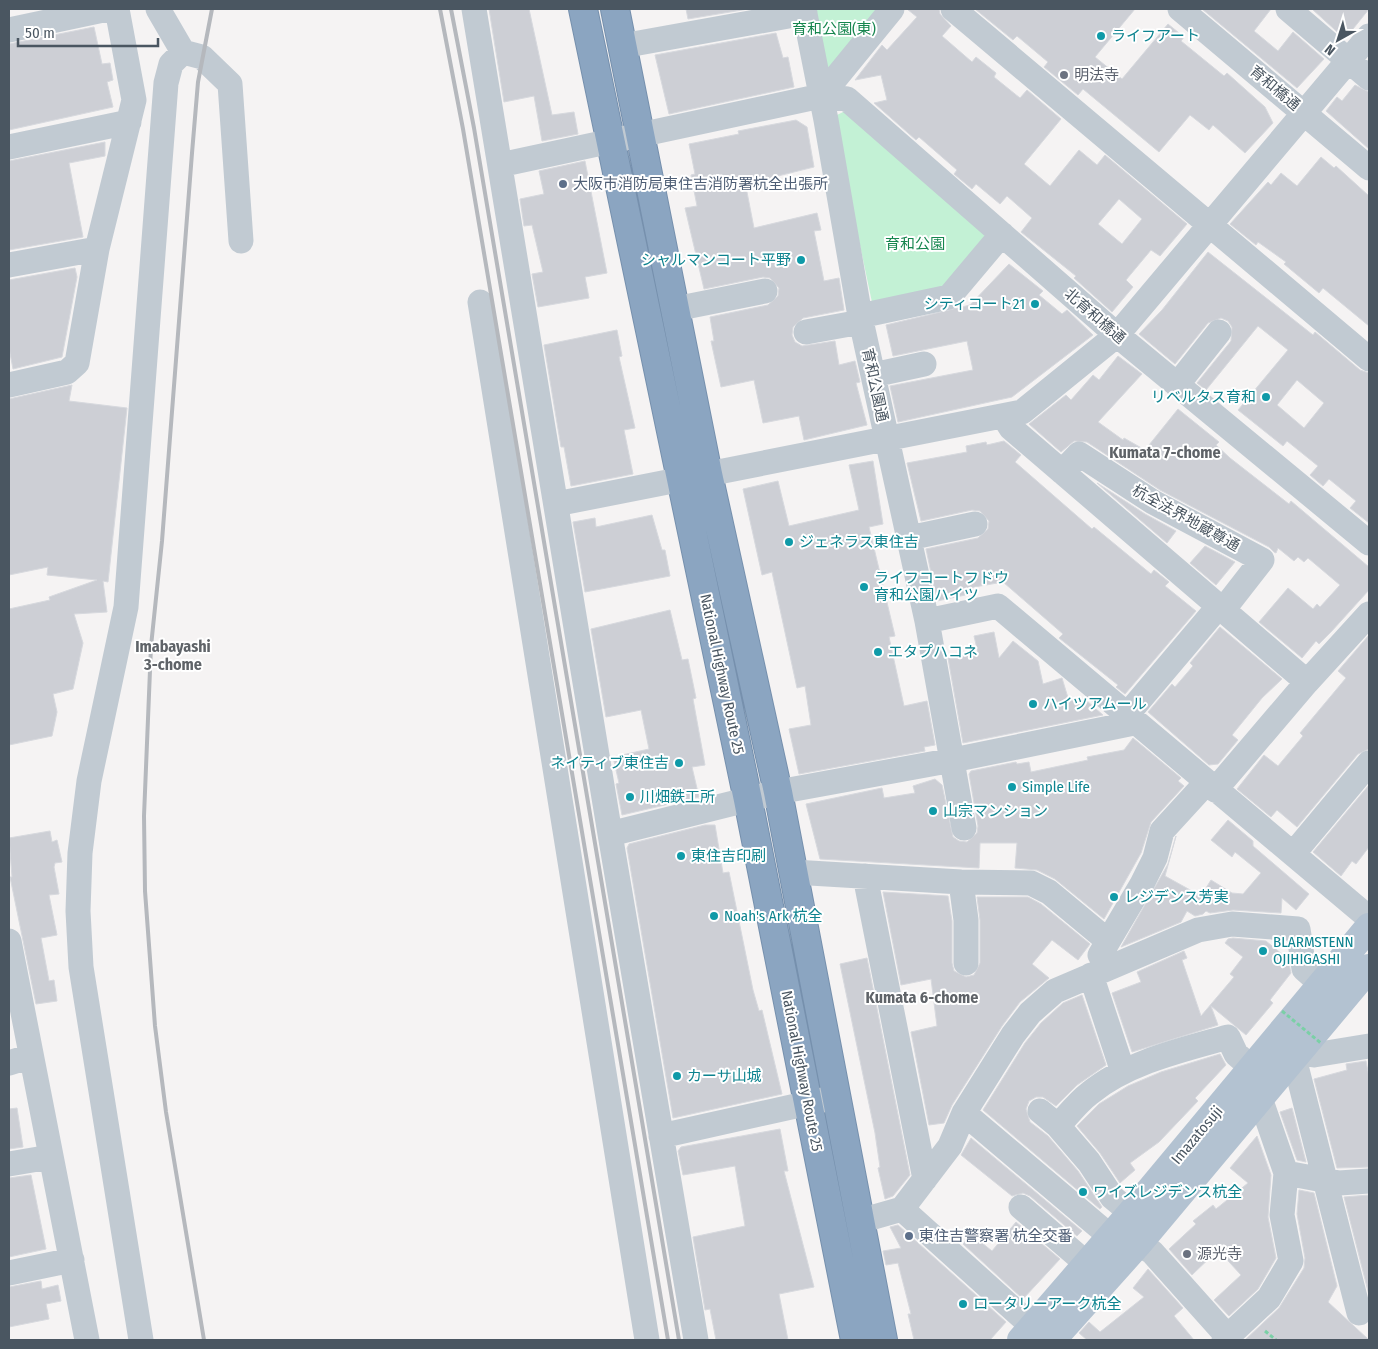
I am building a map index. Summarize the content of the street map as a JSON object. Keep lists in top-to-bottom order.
{
  "streets": {
    "highway": ["National Highway Route 25"],
    "main road": ["Imazatosuji"],
    "street": [
      "育和橋通",
      "北育和橋通",
      "育和公園通",
      "杭全法界地蔵尊通"
    ]
  },
  "crossings": [
    ["北育和橋通", "育和公園通"],
    ["北育和橋通", "National Highway Route 25"]
  ],
  "districts": ["Kumata 7-chome", "Imabayashi 3-chome", "Kumata 6-chome"],
  "parks": ["育和公園(東)", "育和公園"],
  "places": [
    "ライフアート",
    "明法寺",
    "大阪市消防局東住吉消防署杭全出張所",
    "シャルマンコート平野",
    "シティコート21",
    "リベルタス育和",
    "ジェネラス東住吉",
    "ライフコートフドウ 育和公園ハイツ",
    "エタプハコネ",
    "ハイツアムール",
    "ネイティブ東住吉",
    "Simple Life",
    "川畑鉄工所",
    "山宗マンション",
    "東住吉印刷",
    "レジデンス芳実",
    "Noah's Ark 杭全",
    "BLARMSTENN OJIHIGASHI",
    "カーサ山城",
    "ワイズレジデンス杭全",
    "東住吉警察署 杭全交番",
    "源光寺",
    "ロータリーアーク杭全"
  ],
  "scale_bar": "50 m",
  "north": "bottom left"
}
